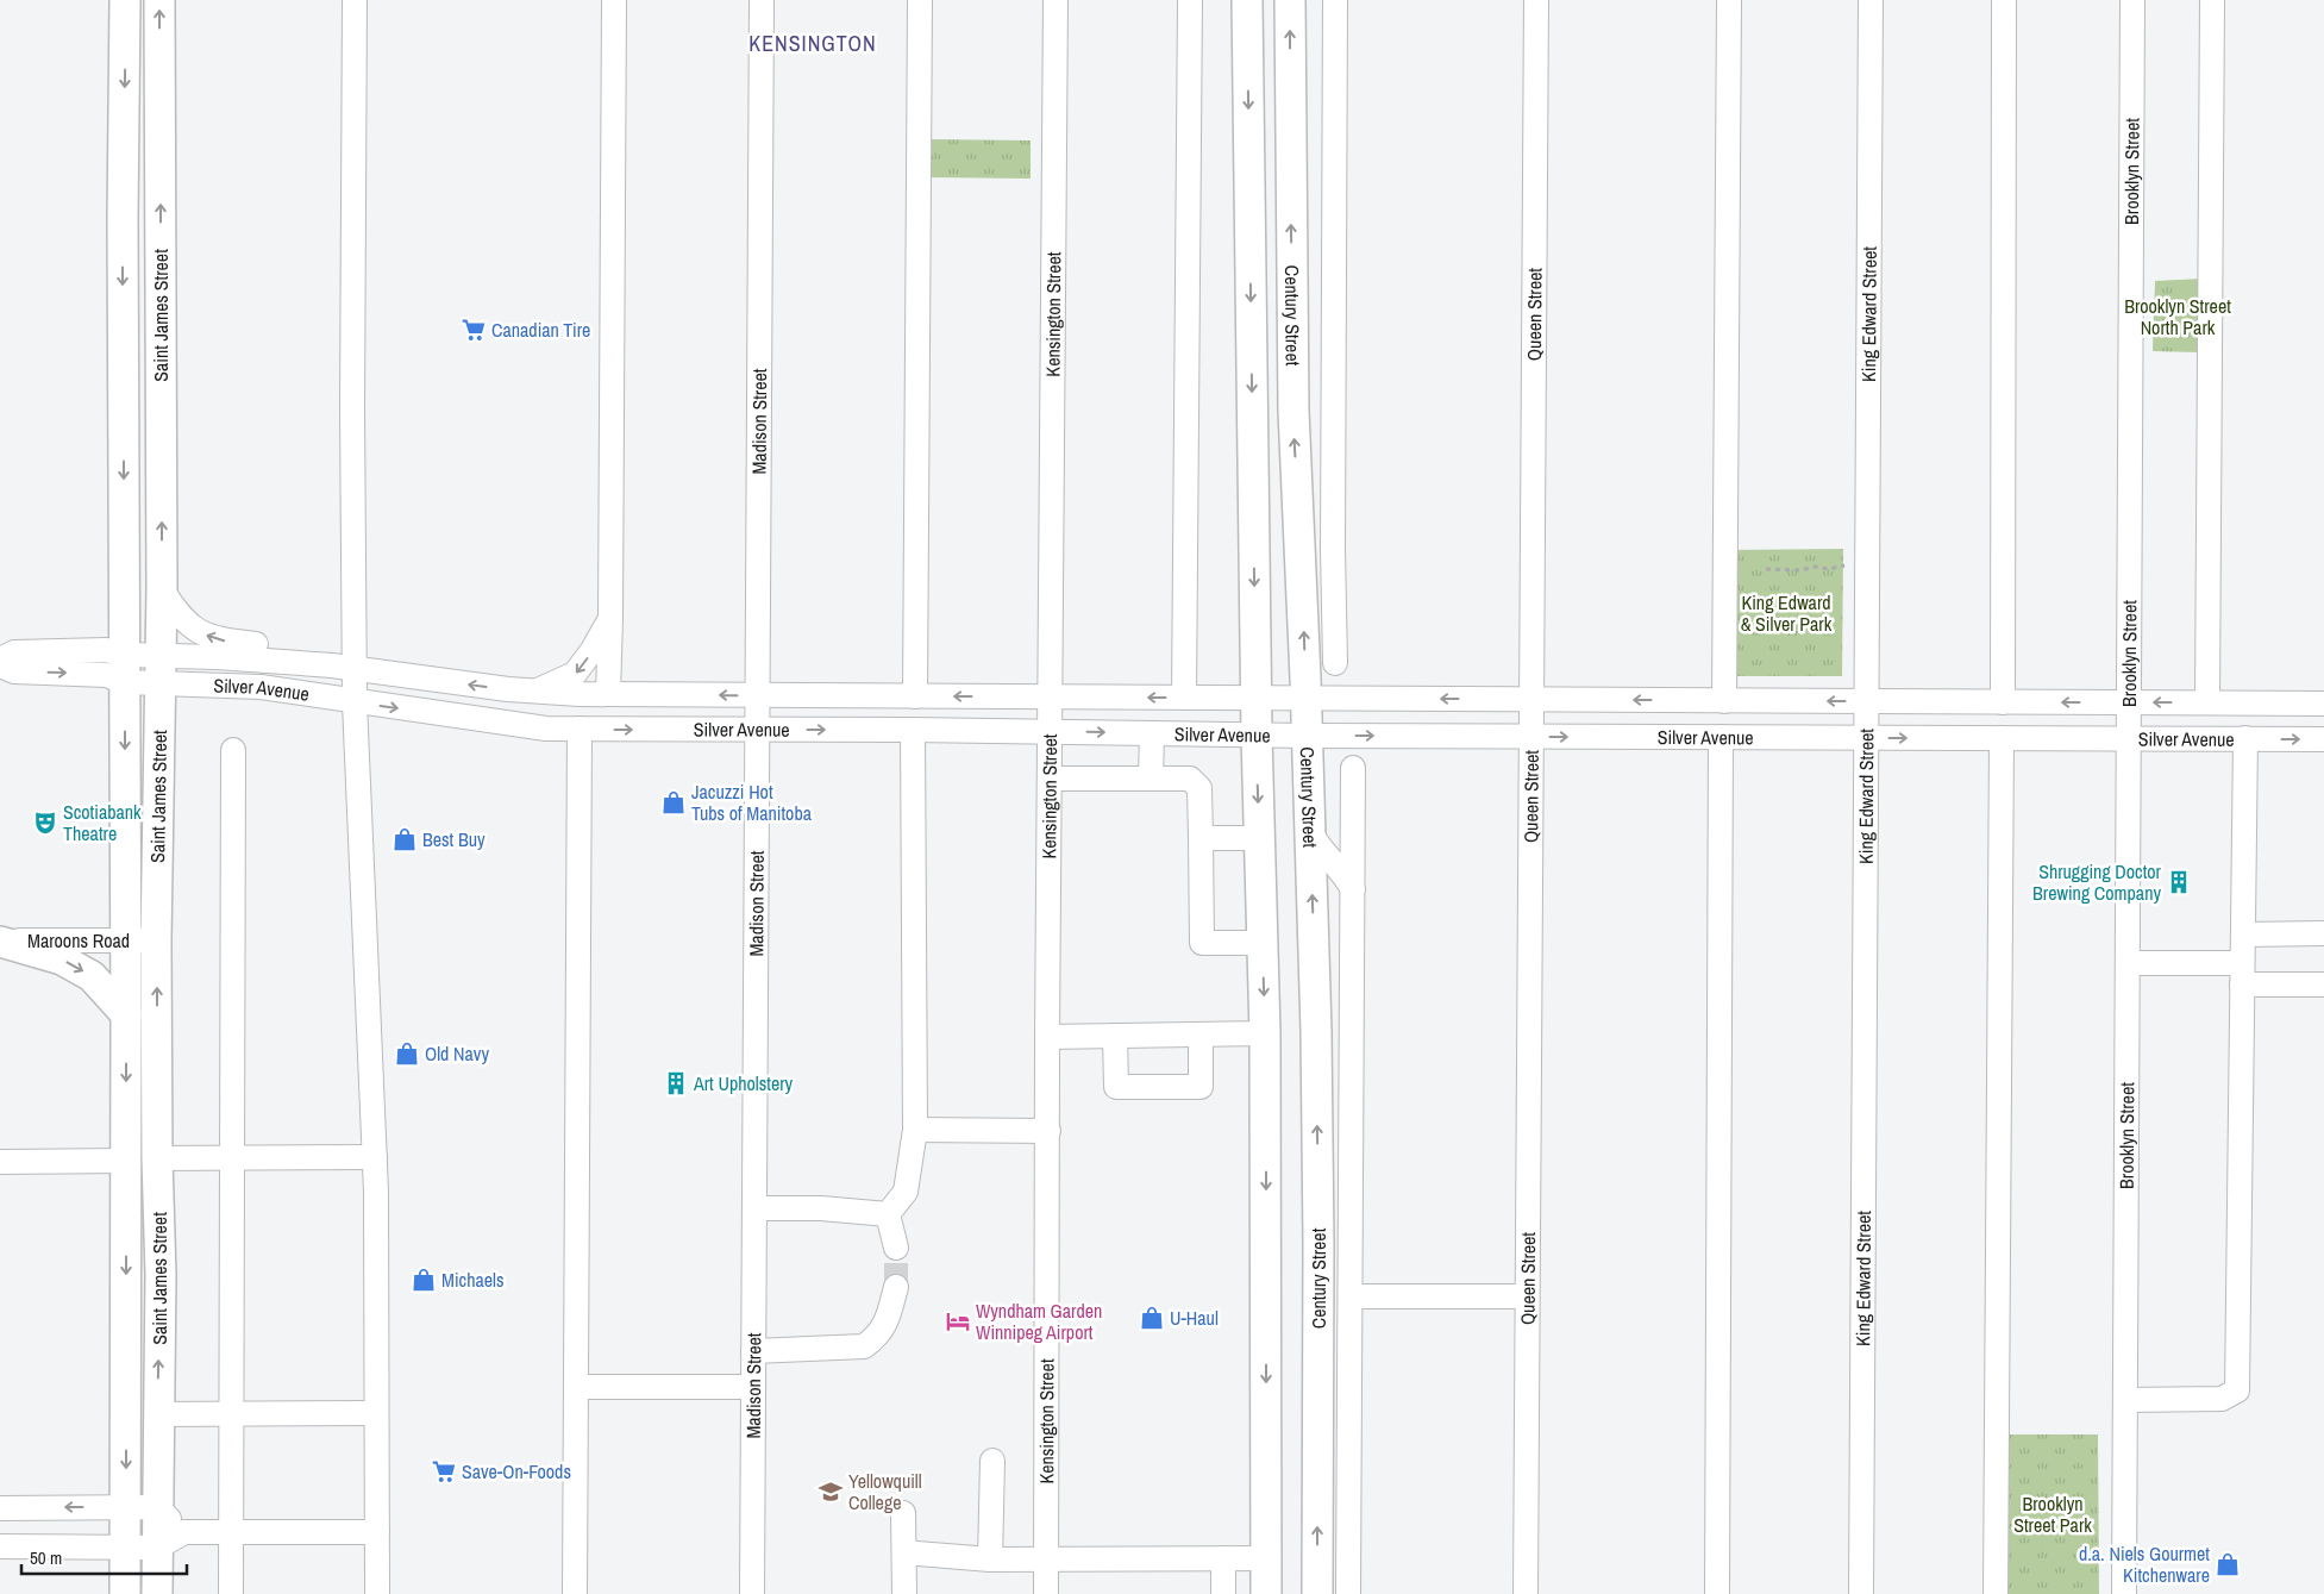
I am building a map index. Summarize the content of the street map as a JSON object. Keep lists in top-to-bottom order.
{
  "streets": {
    "main road": ["Saint James Street", "Century Street"],
    "street": [
      "Brooklyn Street",
      "Kensington Street",
      "Queen Street",
      "King Edward Street",
      "Madison Street",
      "Silver Avenue",
      "Maroons Road"
    ]
  },
  "crossings": [
    ["Brooklyn Street", "Silver Avenue"],
    ["Saint James Street", "Silver Avenue"],
    ["Saint James Street", "Maroons Road"],
    ["Kensington Street", "Silver Avenue"],
    ["Century Street", "Silver Avenue"],
    ["Queen Street", "Silver Avenue"],
    ["King Edward Street", "Silver Avenue"],
    ["Madison Street", "Silver Avenue"]
  ],
  "districts": ["KENSINGTON"],
  "parks": ["Brooklyn Street North Park", "King Edward & Silver Park", "Brooklyn Street Park"],
  "places": {
    "supermarket": ["Canadian Tire", "Save-On-Foods"],
    "shop": [
      "Jacuzzi Hot Tubs of Manitoba",
      "Best Buy",
      "Old Navy",
      "Michaels",
      "U-Haul",
      "d.a. Niels Gourmet Kitchenware"
    ],
    "theatre": ["Scotiabank Theatre"],
    "building": ["Shrugging Doctor Brewing Company", "Art Upholstery"],
    "hotel": ["Wyndham Garden Winnipeg Airport"],
    "school or university": ["Yellowquill College"]
  },
  "scale_bar": "50 m"
}
